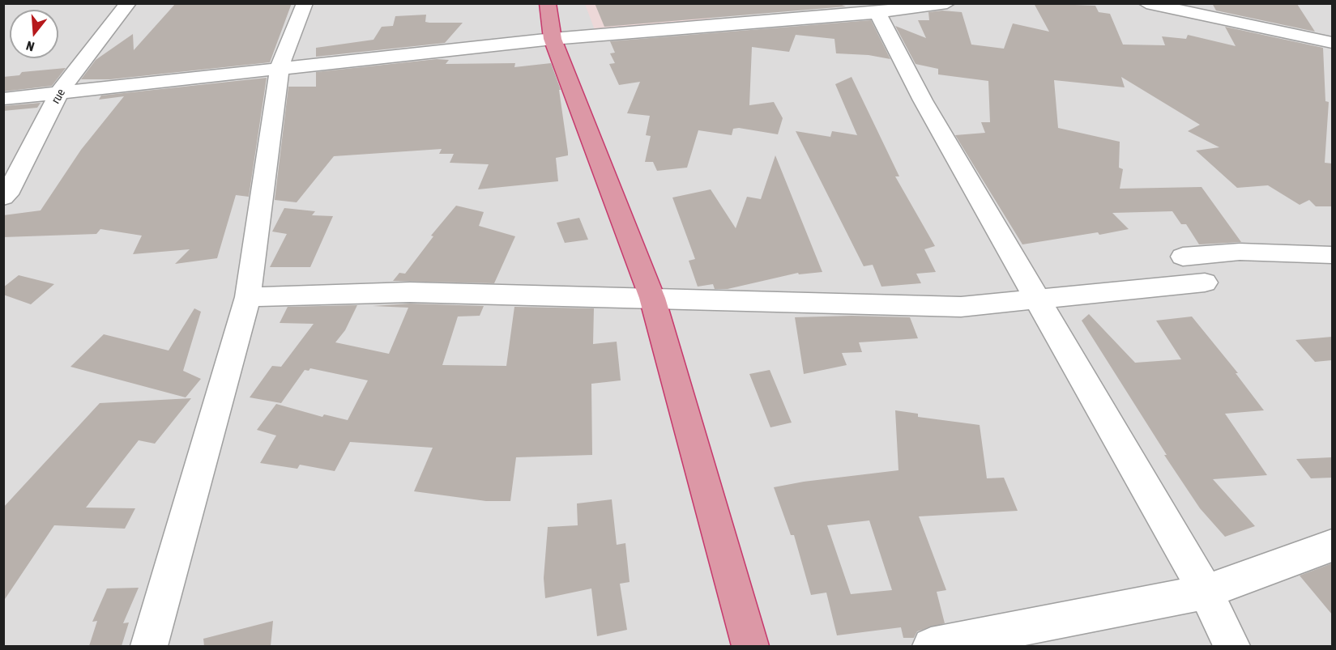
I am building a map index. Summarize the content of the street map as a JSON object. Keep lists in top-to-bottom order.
{
  "streets": {
    "street": ["rue"]
  },
  "north": "bottom"
}
